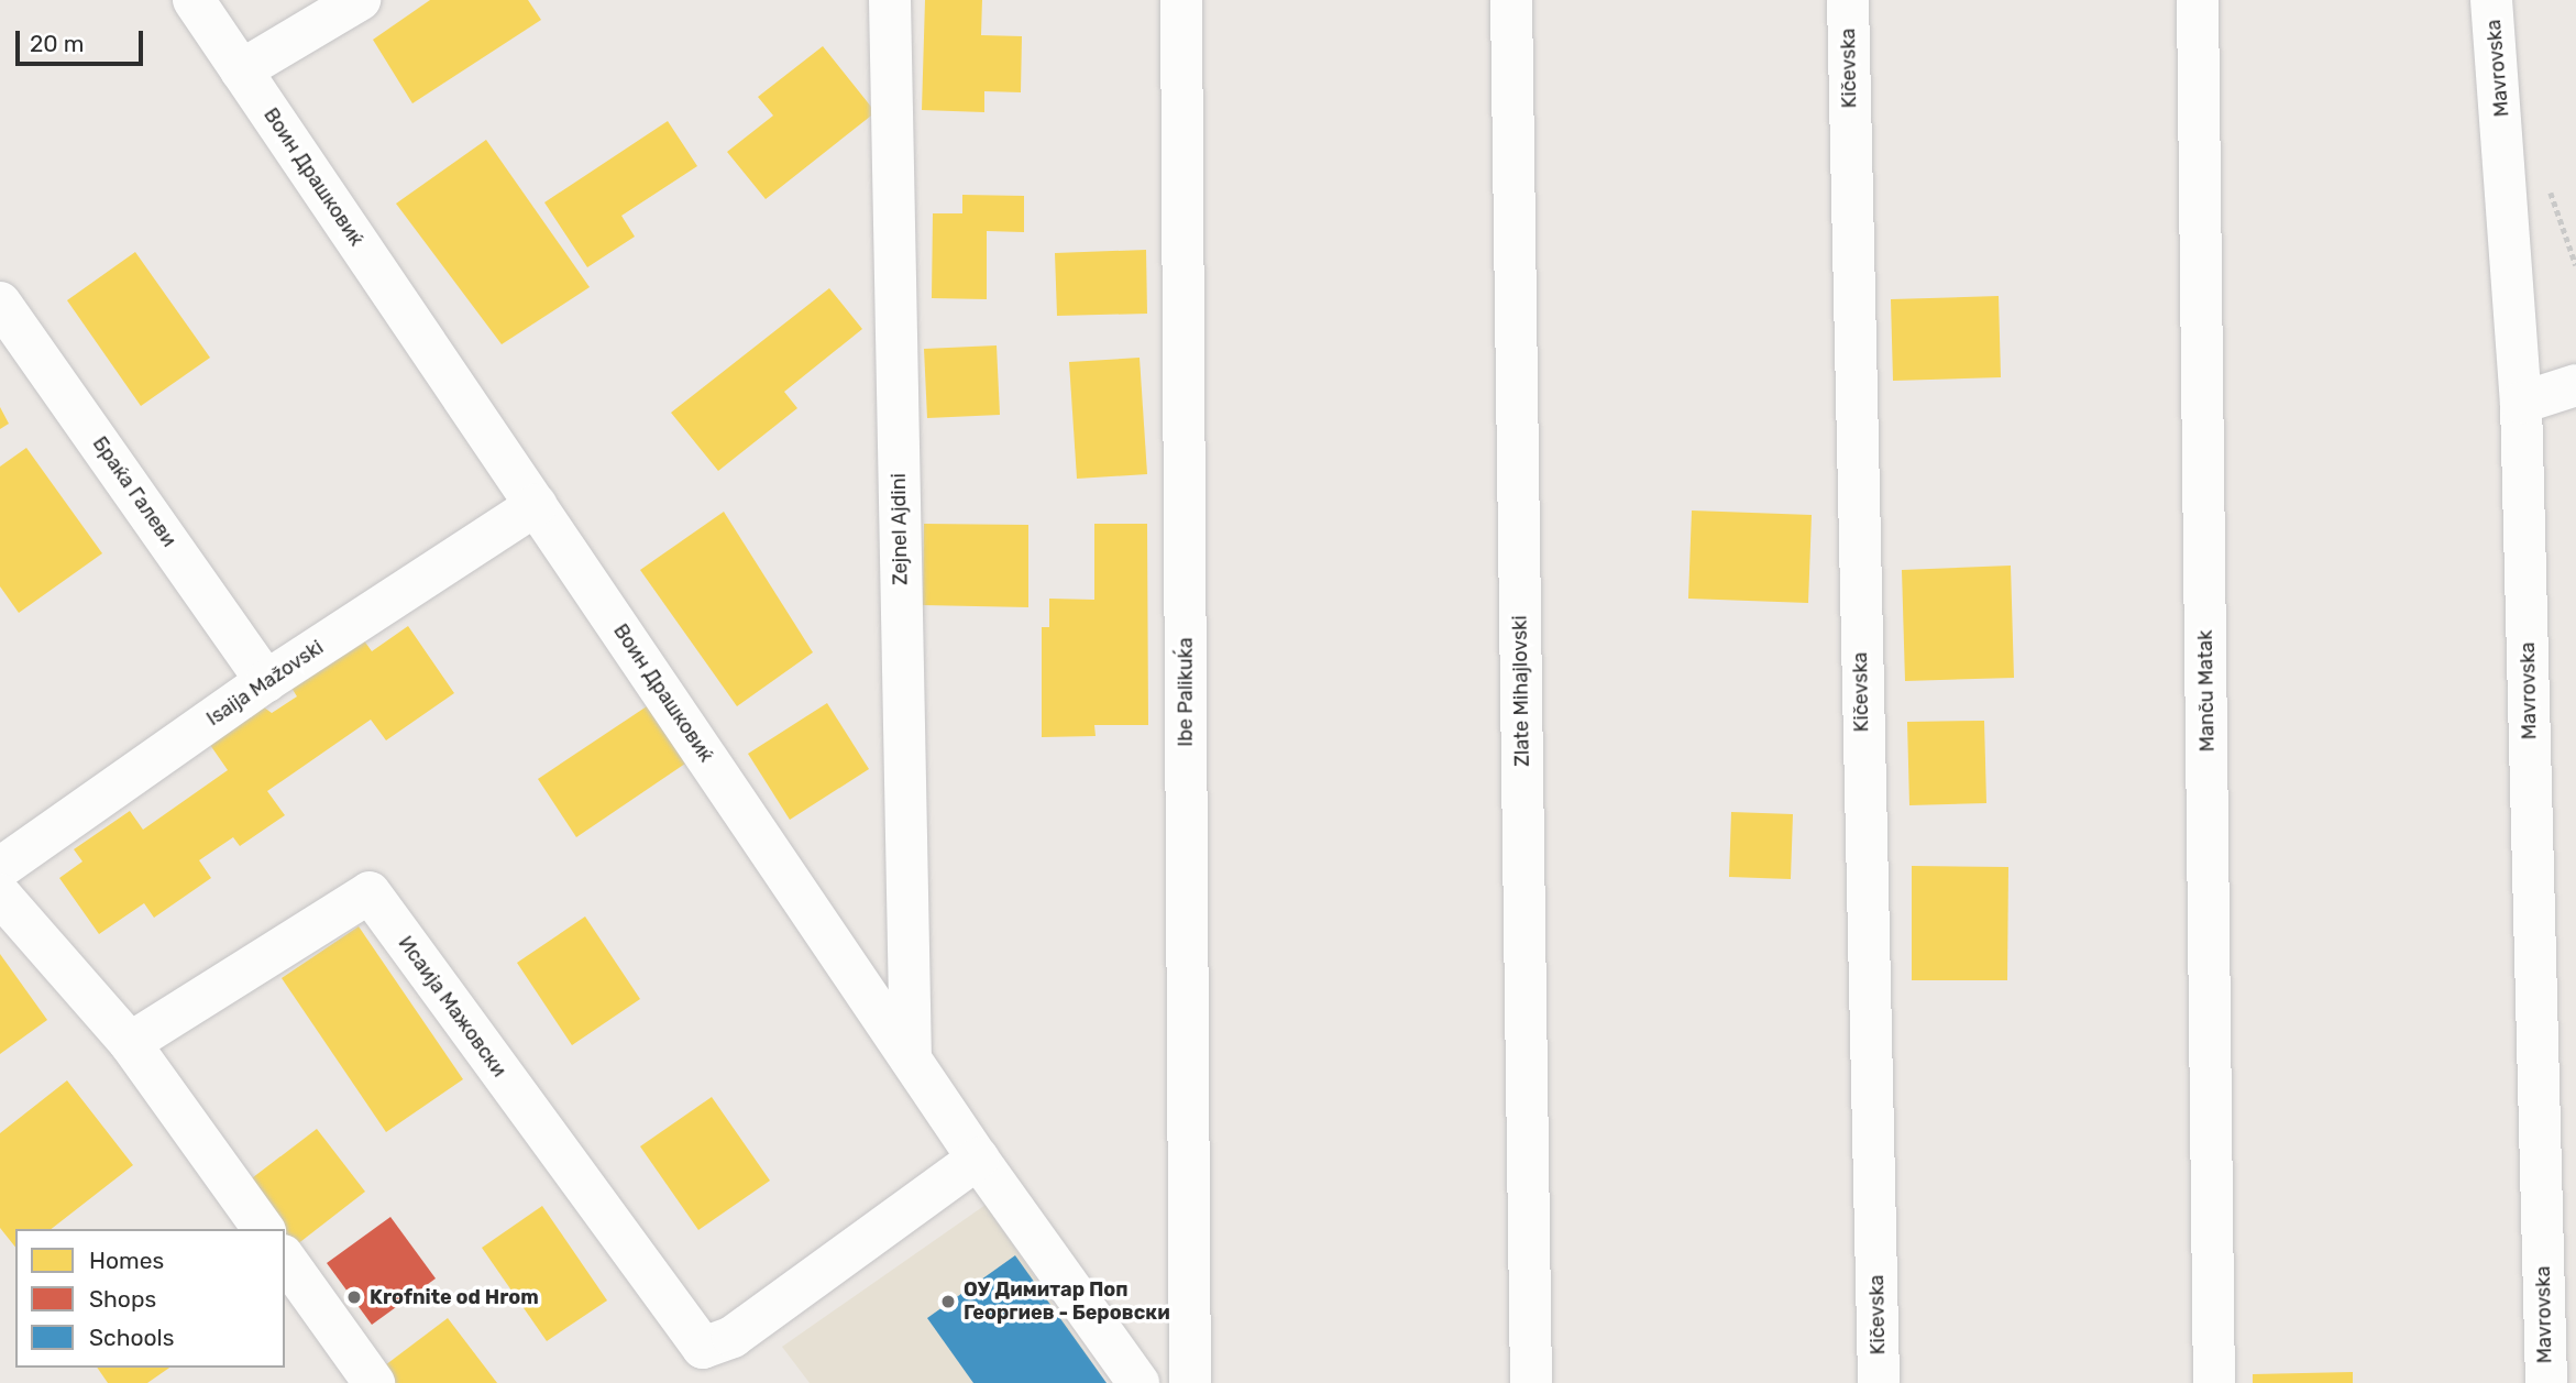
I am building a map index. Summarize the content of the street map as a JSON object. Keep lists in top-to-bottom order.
{
  "streets": {
    "street": [
      "Kičevska",
      "Mavrovska",
      "Воин Драшковиќ",
      "Браќа Галеви",
      "Zejnel Ajdini",
      "Isaija Mažovski",
      "Zlate Mihajlovski",
      "Manču Matak",
      "Ibe Palikuḱa",
      "Исаија Мажовски"
    ]
  },
  "crossings": [
    ["Воин Драшковиќ", "Zejnel Ajdini"],
    ["Воин Драшковиќ", "Isaija Mažovski"],
    ["Воин Драшковиќ", "Исаија Мажовски"],
    ["Браќа Галеви", "Isaija Mažovski"]
  ],
  "places": ["Krofnite od Hrom", "ОУ Димитар Поп Георгиев - Беровски"],
  "legend": ["Homes", "Shops", "Schools"],
  "scale_bar": "20 m"
}
